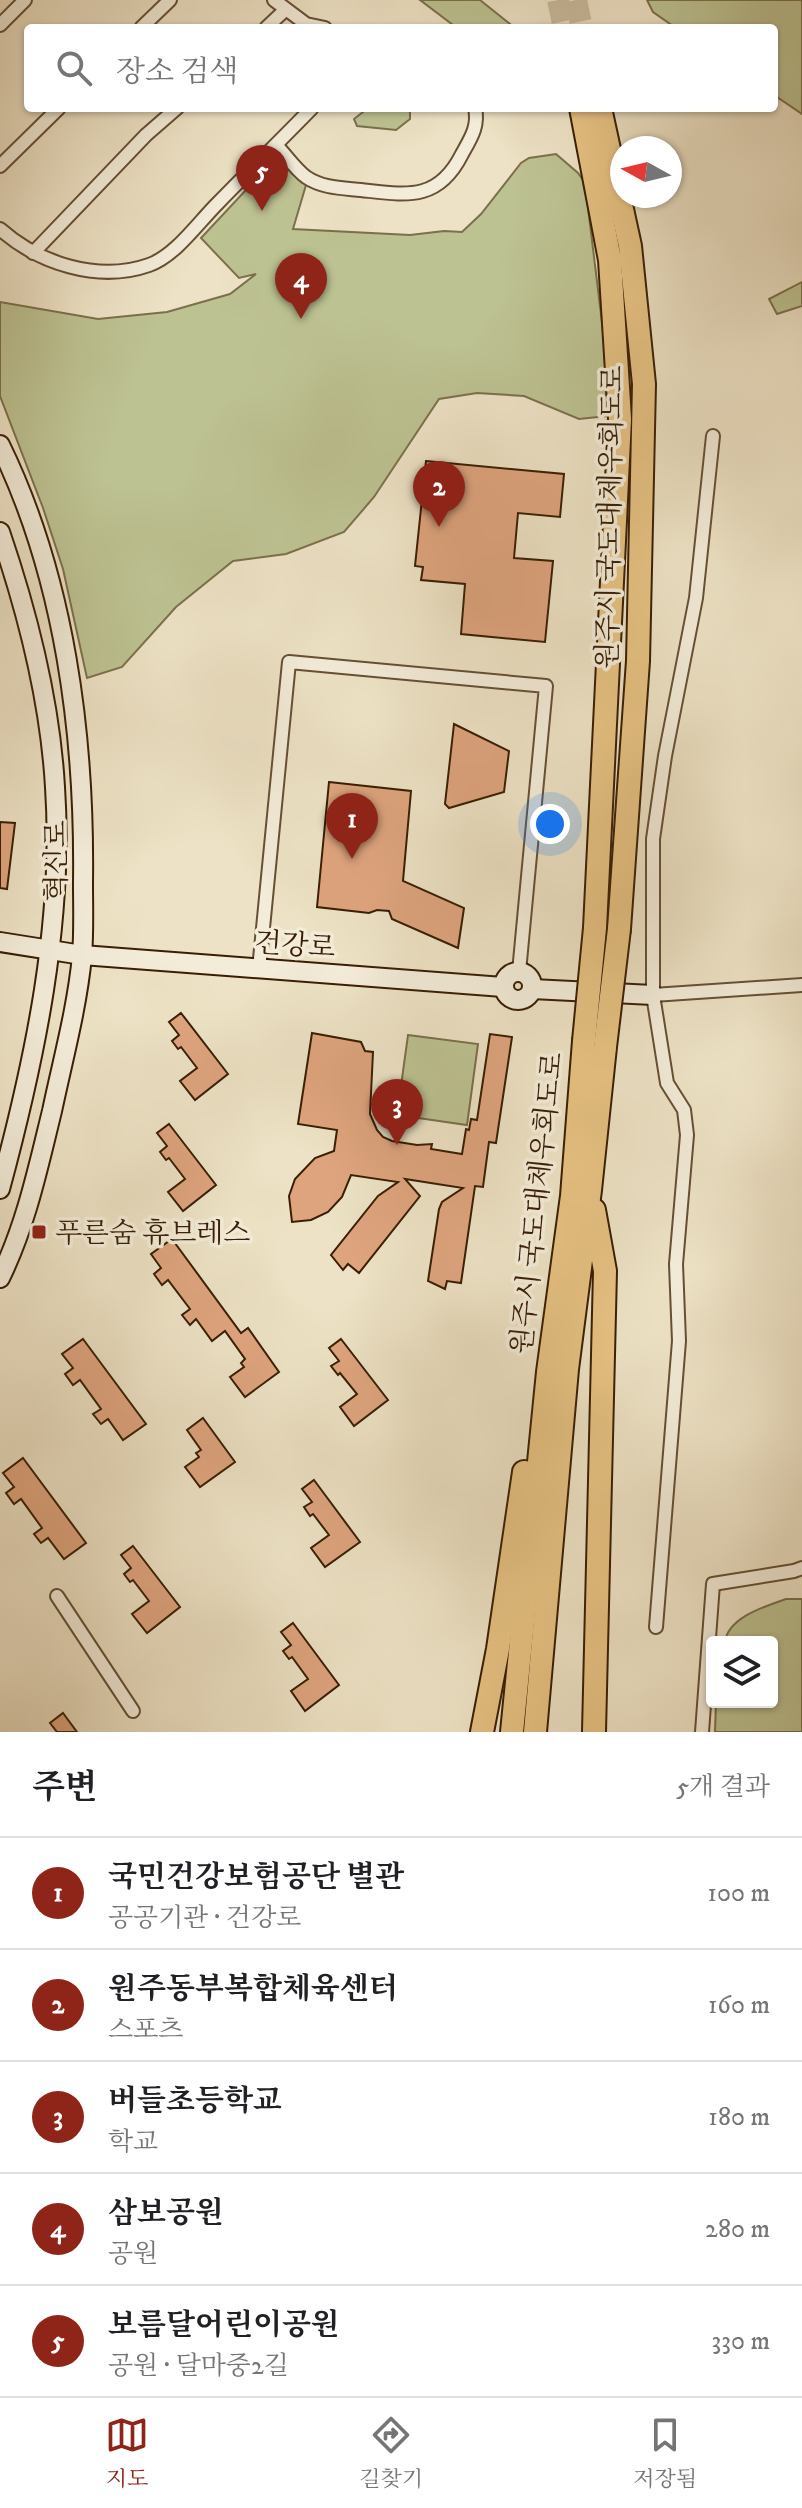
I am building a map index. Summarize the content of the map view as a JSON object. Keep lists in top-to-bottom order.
{
  "streets": {
    "highway": ["원주시 국도대체우회도로"],
    "street": ["혁신로", "건강로"]
  },
  "crossings": [
    ["혁신로", "건강로"]
  ],
  "places": {
    "transit": ["푸른숨 휴브레스"]
  },
  "north": "left",
  "page": {
    "search": "장소 검색",
    "pins": [
      "5",
      "4",
      "2",
      "1",
      "3"
    ],
    "heading": ["주변", "5개 결과"],
    "list": [
      {
        "mark": "1",
        "name": "국민건강보험공단 별관",
        "note": "공공기관 · 건강로",
        "value": "100 m"
      },
      {
        "mark": "2",
        "name": "원주동부복합체육센터",
        "note": "스포츠",
        "value": "160 m"
      },
      {
        "mark": "3",
        "name": "버들초등학교",
        "note": "학교",
        "value": "180 m"
      },
      {
        "mark": "4",
        "name": "삼보공원",
        "note": "공원",
        "value": "280 m"
      },
      {
        "mark": "5",
        "name": "보름달어린이공원",
        "note": "공원 · 달마중2길",
        "value": "330 m"
      }
    ],
    "nav": ["지도", "길찾기", "저장됨"]
  }
}
